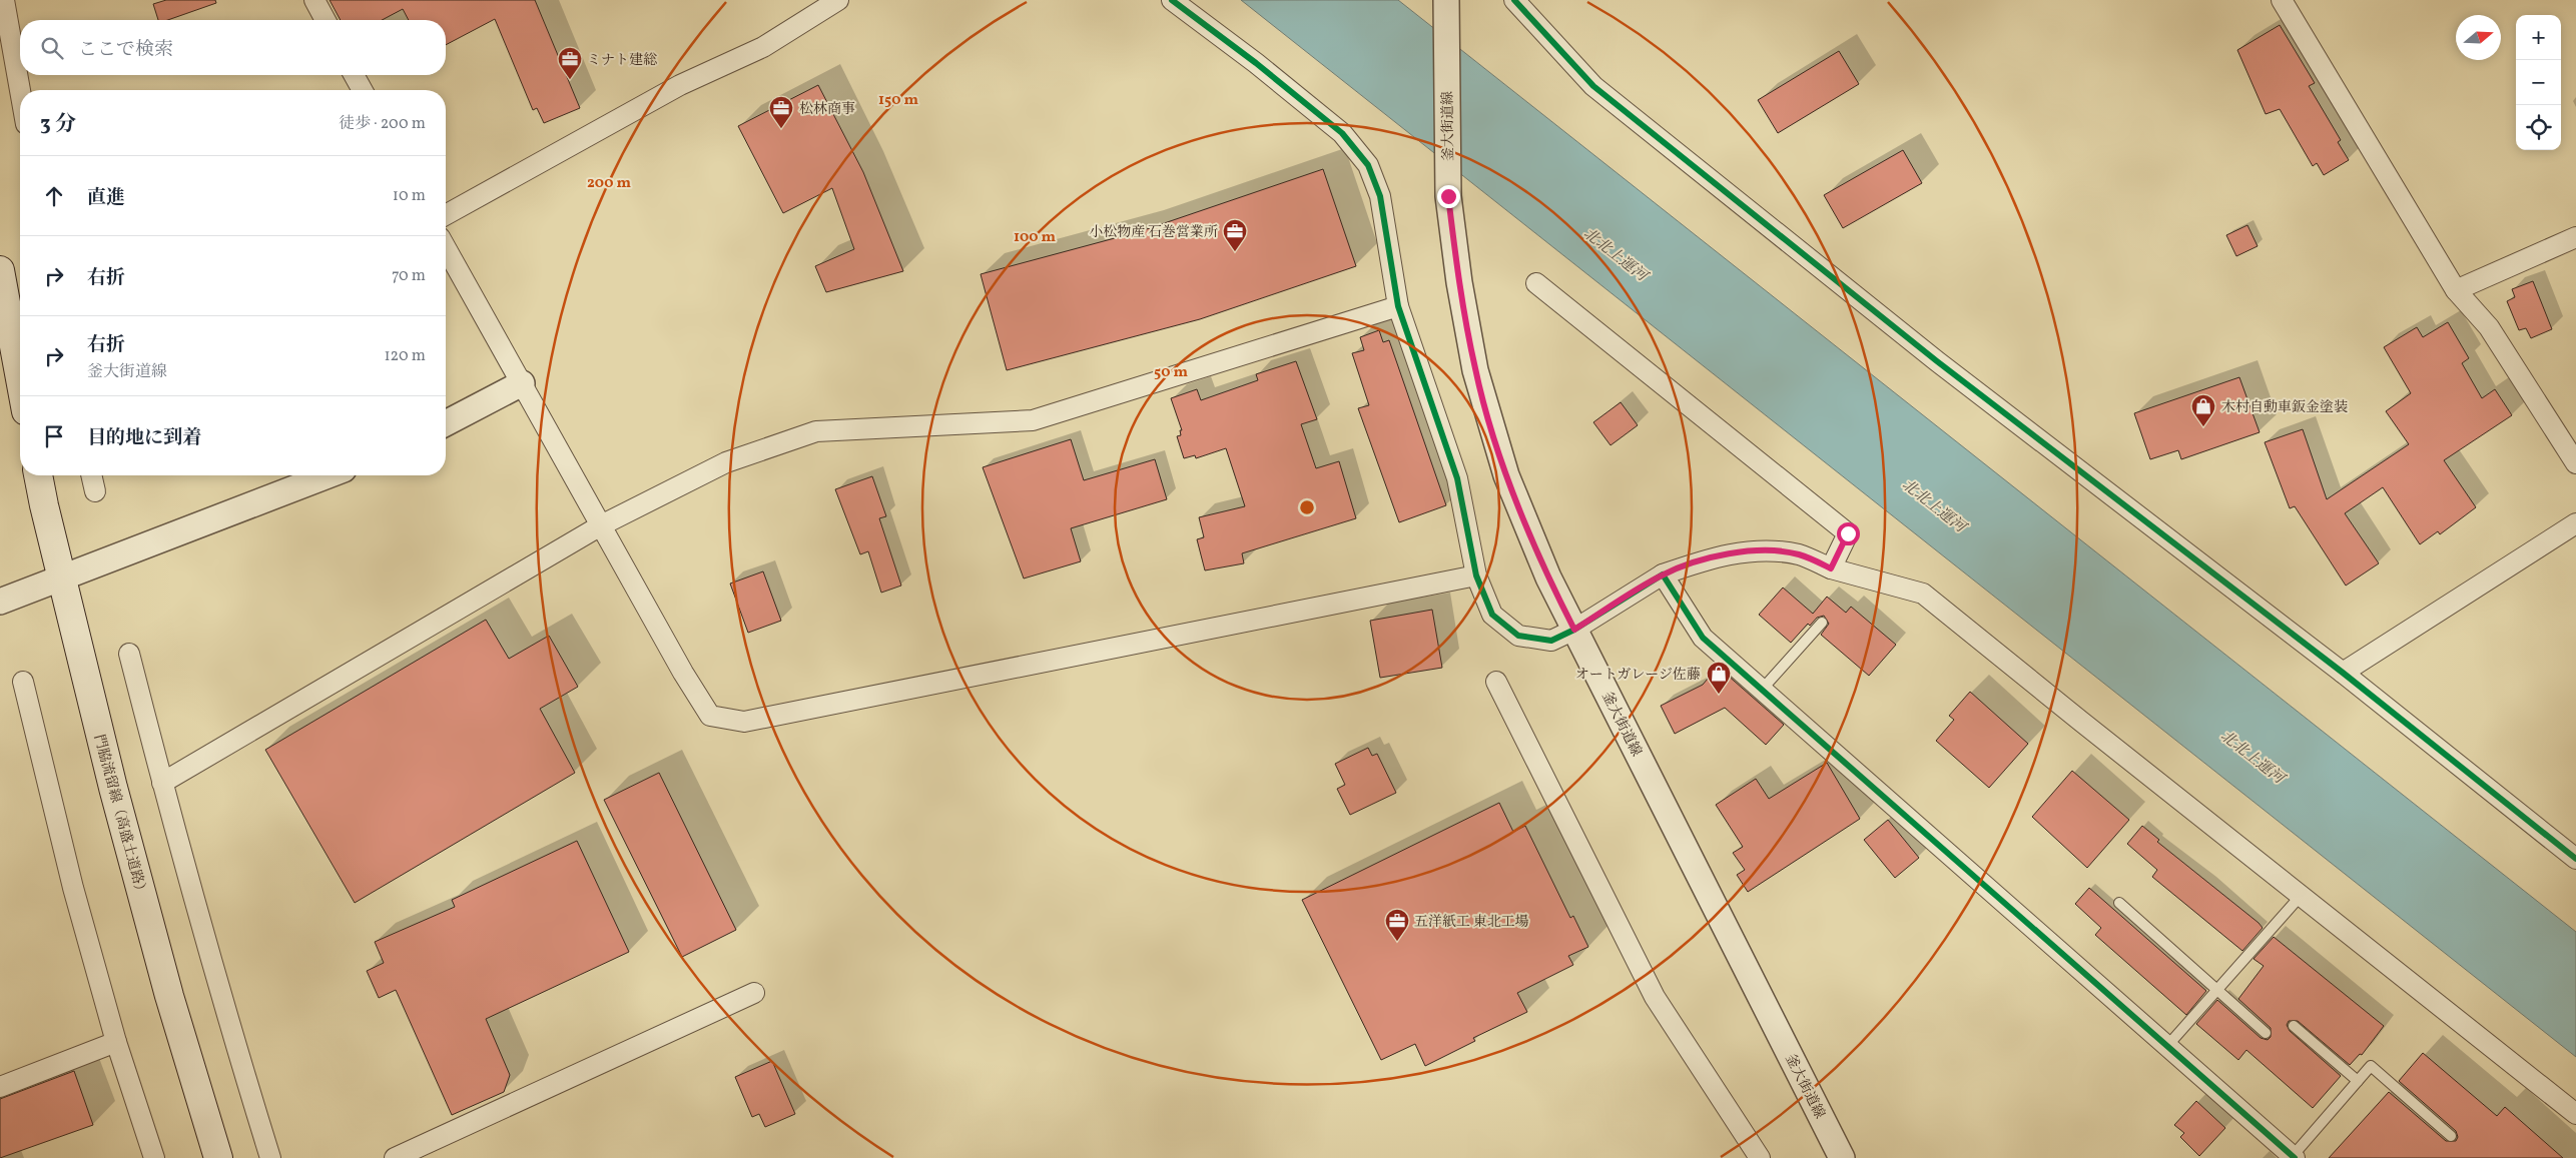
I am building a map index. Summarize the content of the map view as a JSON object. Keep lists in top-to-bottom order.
{
  "streets": {
    "main road": ["門脇流留線（高盛土道路）"],
    "street": ["釜大街道線"]
  },
  "water": ["北北上運河"],
  "places": {
    "office": [
      "ミナト建総",
      "松林商事",
      "小松物産 石巻営業所",
      "五洋紙工 東北工場"
    ],
    "shop": ["木村自動車鈑金塗装", "オートガレージ佐藤"]
  },
  "north": "right",
  "page": {
    "map_buttons": ["+", "−"],
    "search": "ここで検索",
    "heading": ["3 分", "徒歩 · 200 m"],
    "list": [
      ["直進", "10 m"],
      ["右折", "70 m"],
      ["右折", "釜大街道線", "120 m"],
      "目的地に到着"
    ]
  },
  "rings": [
    "150 m",
    "200 m",
    "100 m",
    "50 m"
  ]
}
